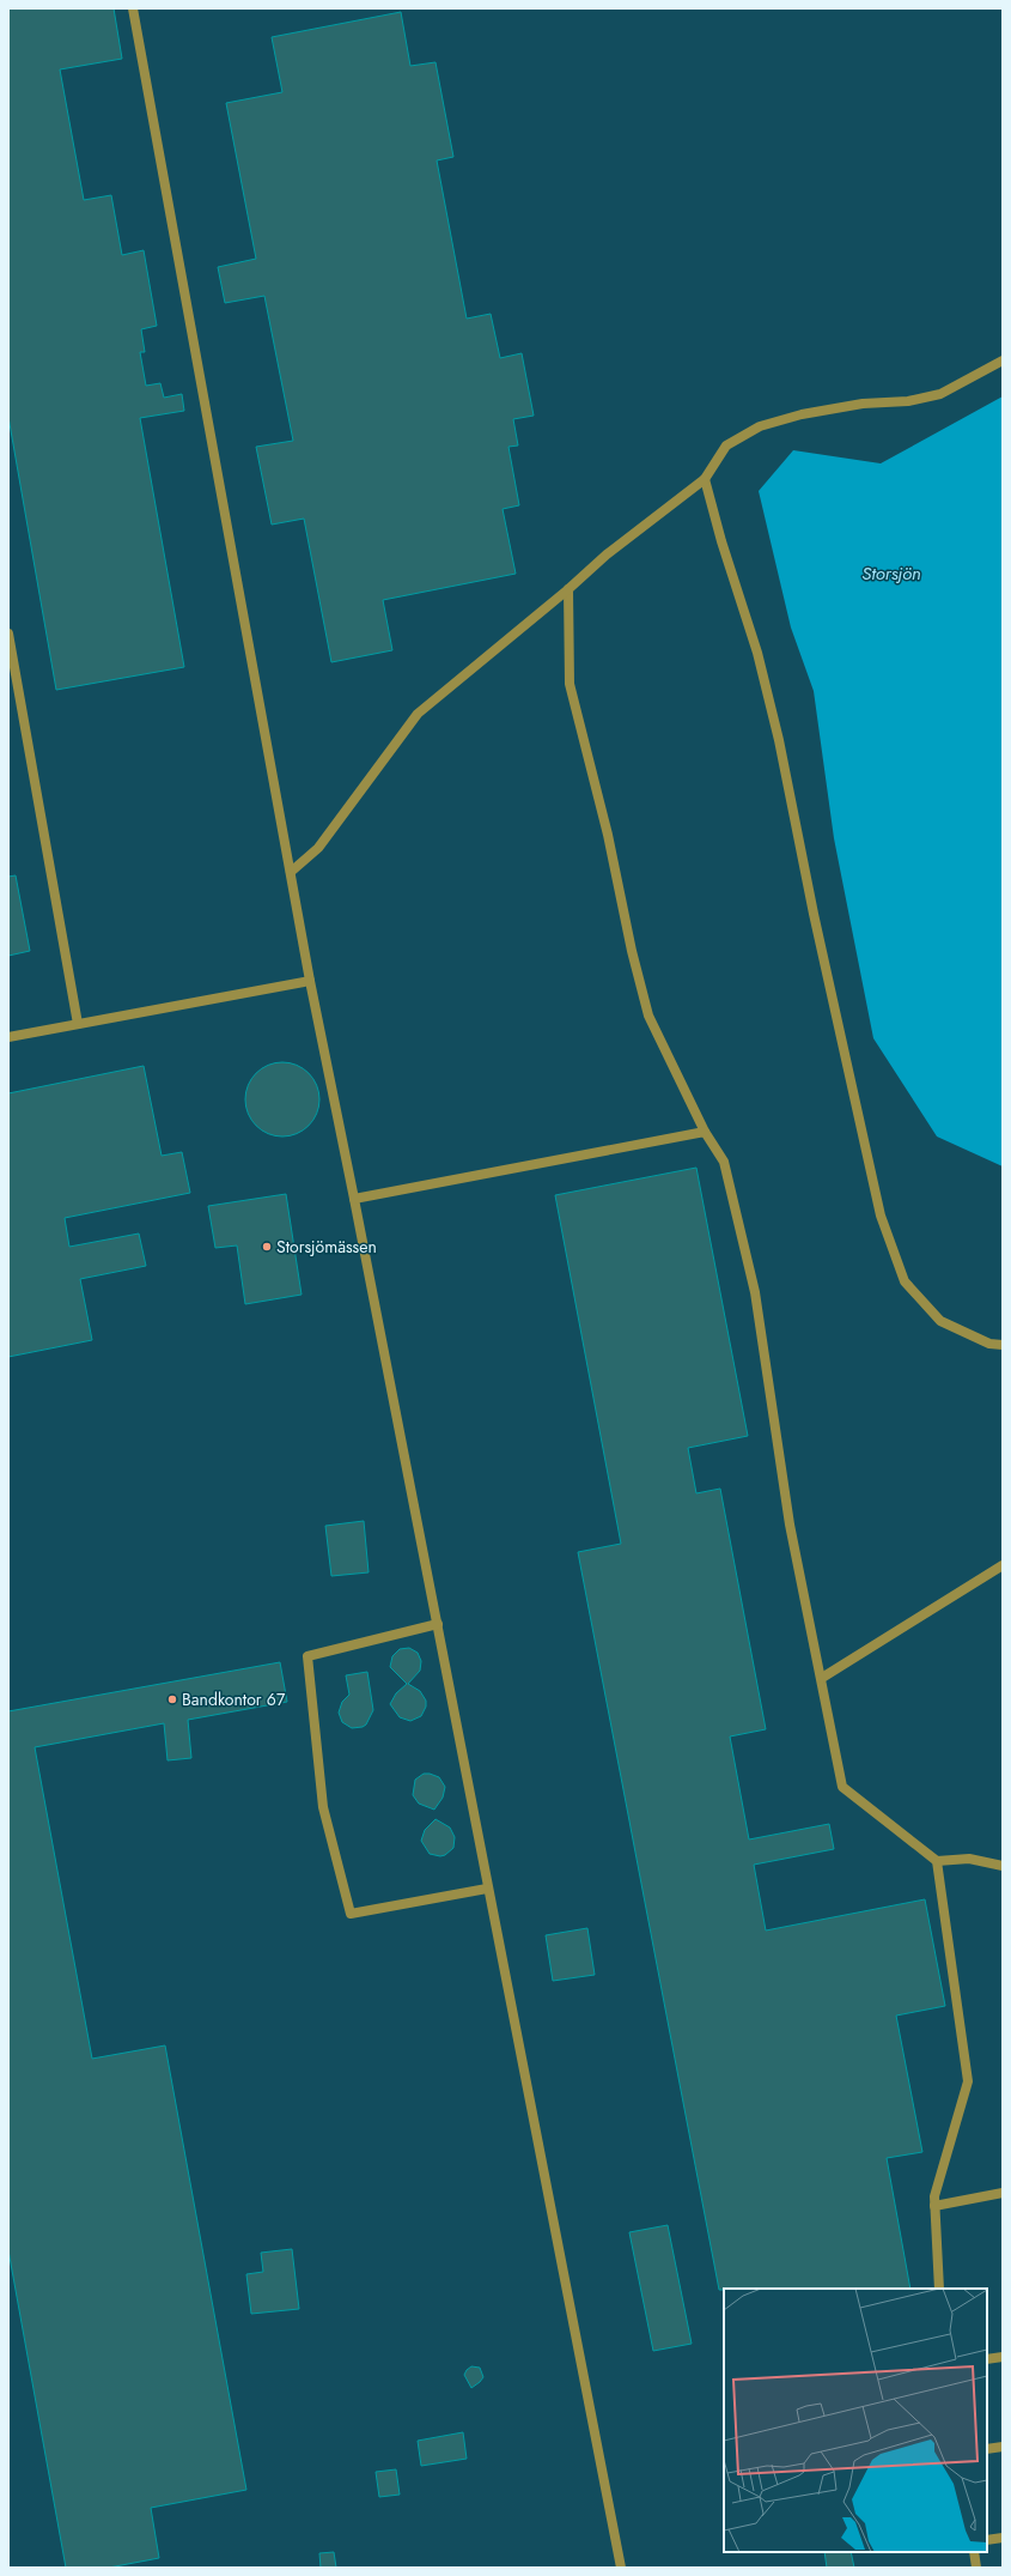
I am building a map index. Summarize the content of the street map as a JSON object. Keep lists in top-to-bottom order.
{
  "water": ["Storsjön"],
  "places": ["Storsjömässen", "Bandkontor 67"]
}
